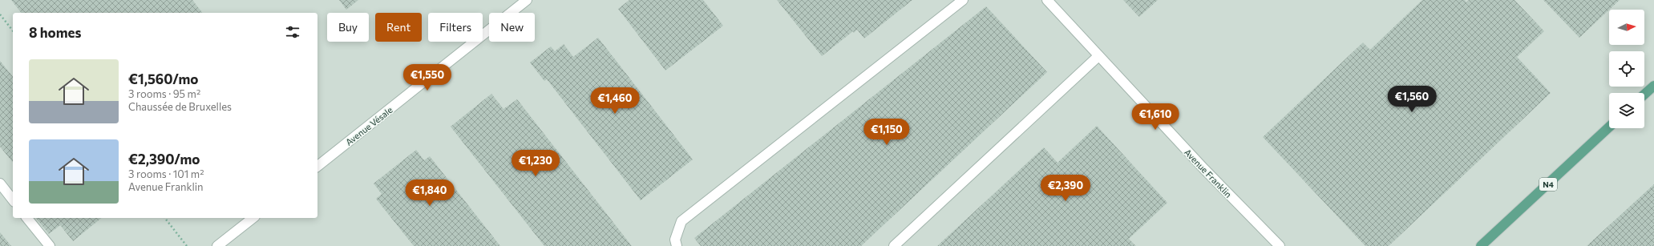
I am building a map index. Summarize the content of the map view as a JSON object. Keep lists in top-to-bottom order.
{
  "streets": {
    "main road": ["N4"],
    "street": ["Avenue Vésale", "Avenue Franklin"]
  },
  "north": "right",
  "page": {
    "chip": [
      "Buy",
      "Rent",
      "Filters",
      "New"
    ],
    "heading": "8 homes",
    "list": [
      {
        "name": "€1,560/mo",
        "note": "3 rooms · 95 m² · Chaussée de Bruxelles"
      },
      {
        "name": "€2,390/mo",
        "note": "3 rooms · 101 m² · Avenue Franklin"
      }
    ],
    "price": [
      "€1,550",
      "€1,560",
      "€1,460",
      "€1,610",
      "€1,150",
      "€1,230",
      "€2,390",
      "€1,840"
    ]
  }
}
